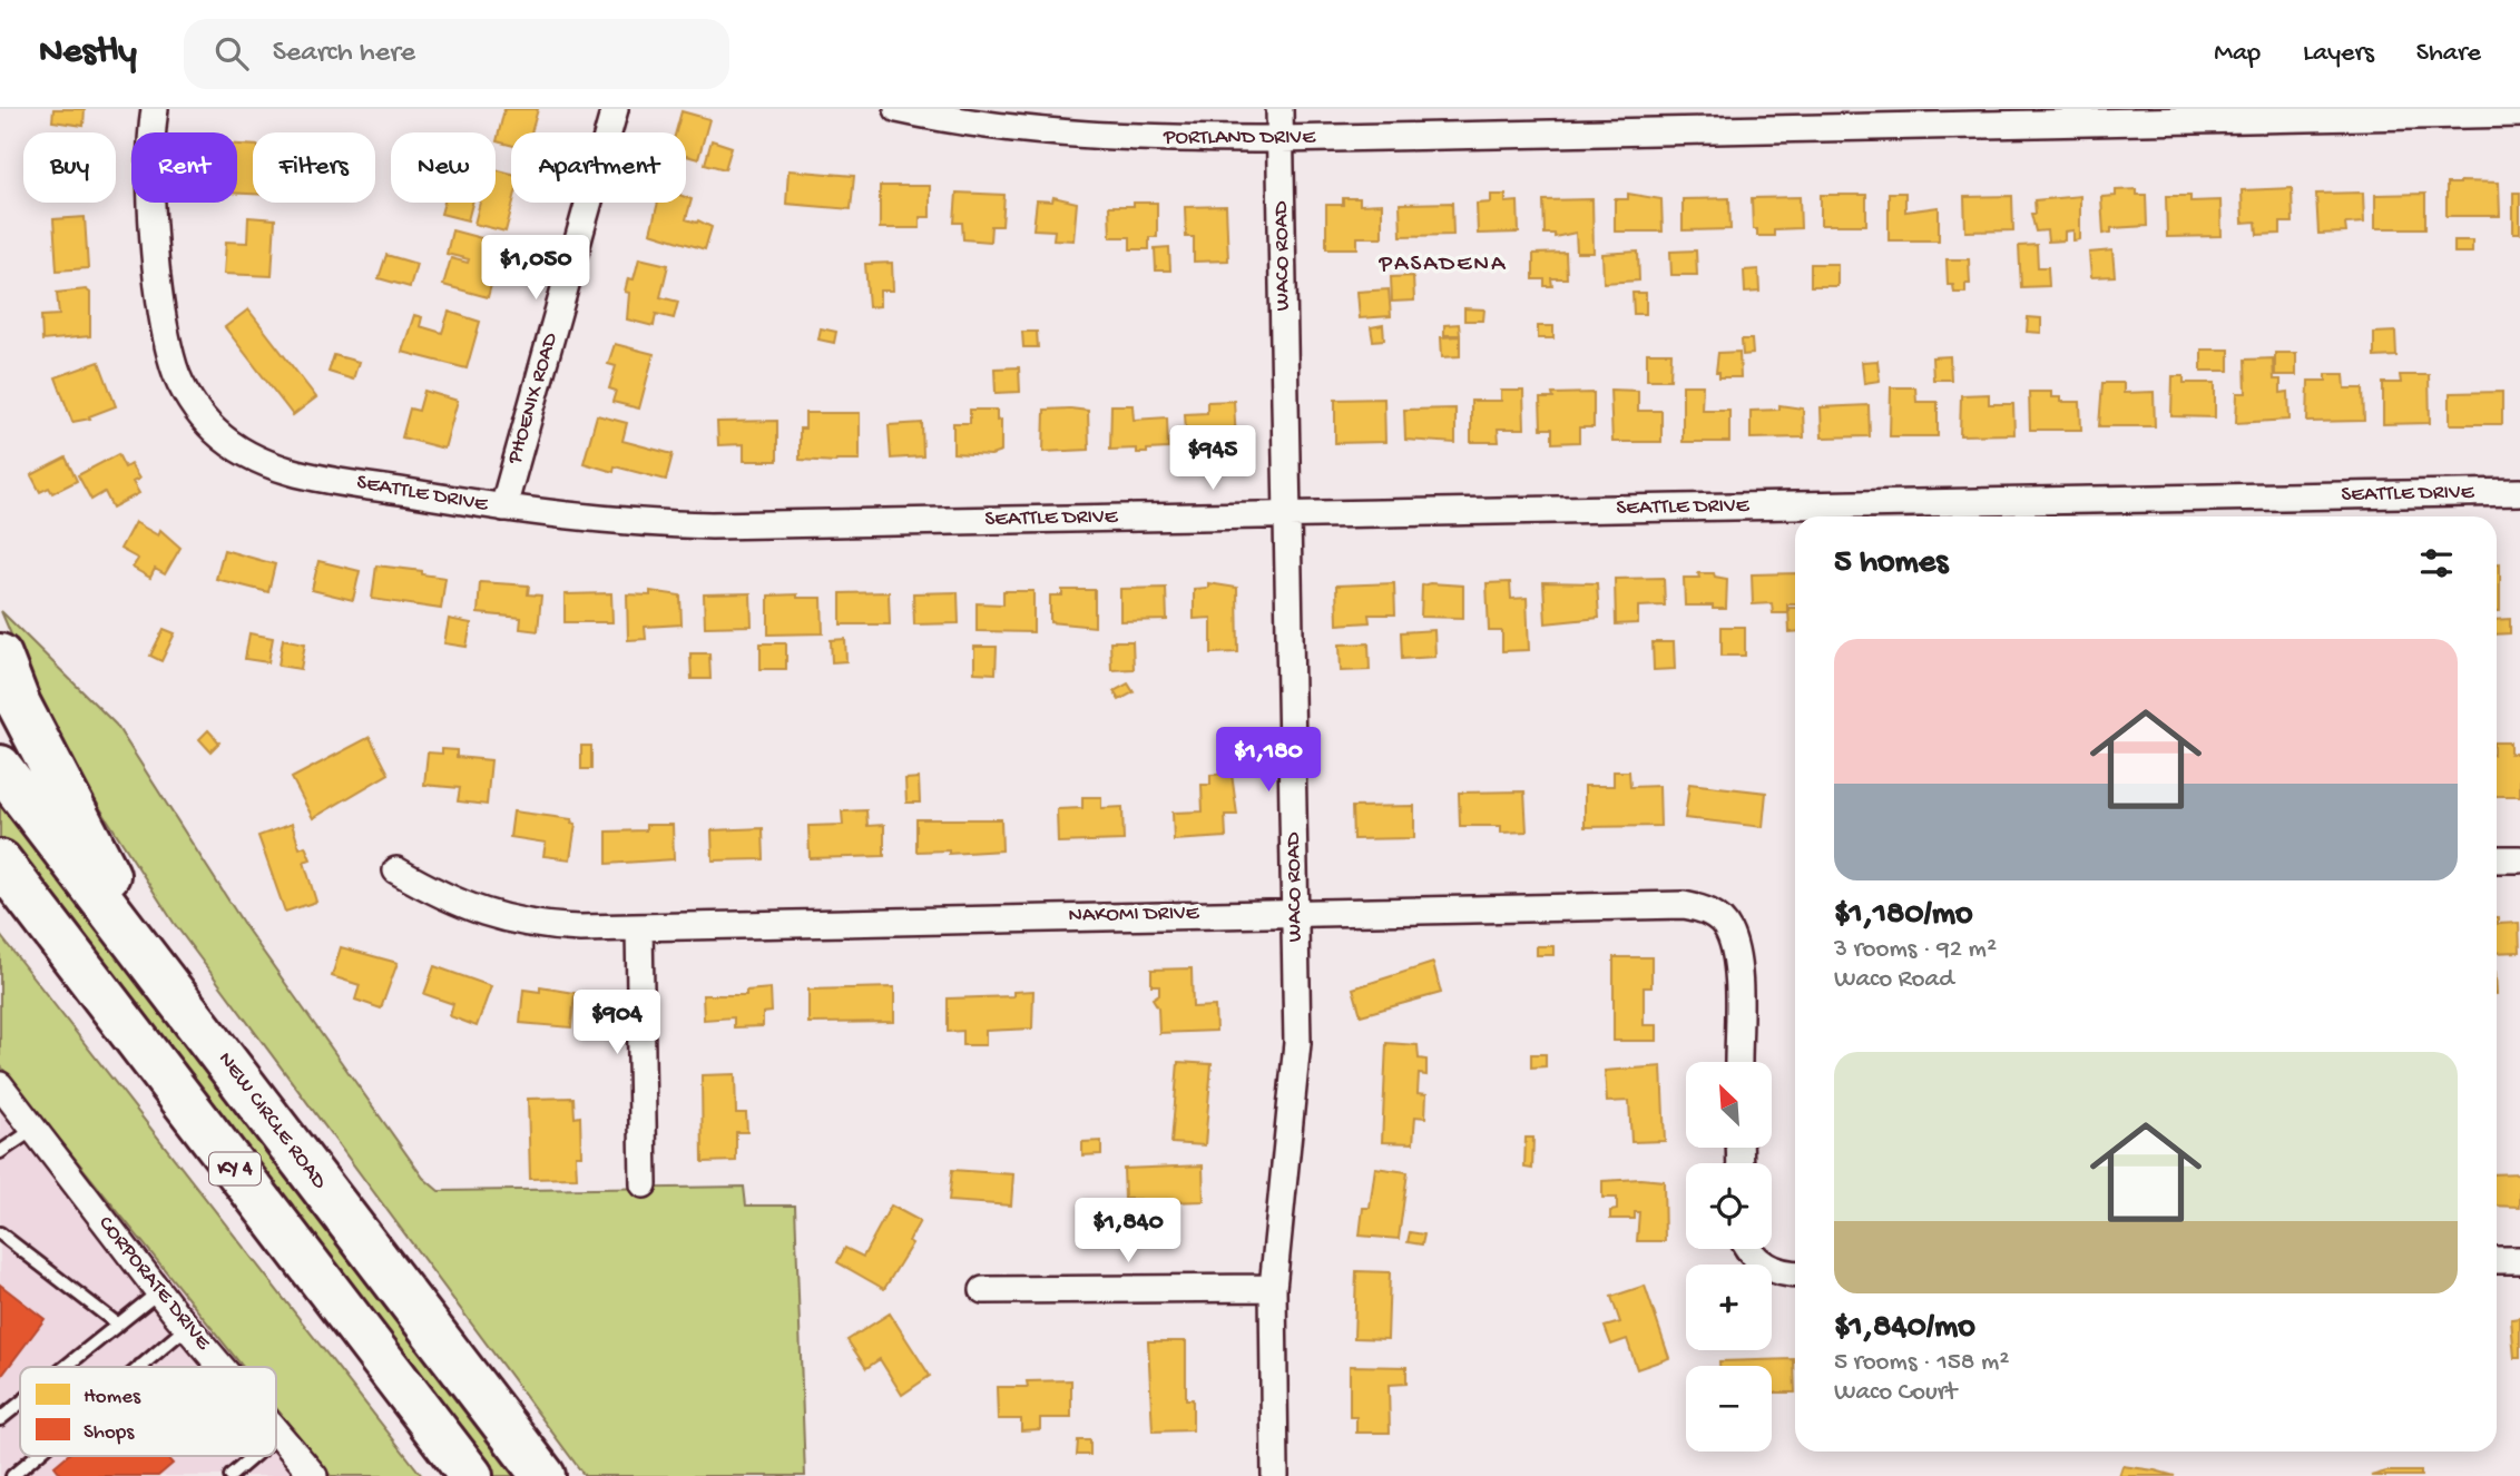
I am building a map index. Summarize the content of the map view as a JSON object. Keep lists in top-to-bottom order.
{
  "streets": {
    "highway": ["NEW CIRCLE ROAD", "KY 4"],
    "street": [
      "PORTLAND DRIVE",
      "WACO ROAD",
      "PHOENIX ROAD",
      "SEATTLE DRIVE",
      "NAKOMI DRIVE",
      "CORPORATE DRIVE"
    ]
  },
  "crossings": [
    ["PORTLAND DRIVE", "WACO ROAD"],
    ["WACO ROAD", "SEATTLE DRIVE"],
    ["WACO ROAD", "NAKOMI DRIVE"],
    ["PHOENIX ROAD", "SEATTLE DRIVE"]
  ],
  "districts": ["PASADENA"],
  "legend": ["Homes", "Shops"],
  "north": "top left",
  "page": {
    "header": "Nestly",
    "search": "Search here",
    "nav": ["Map", "Layers", "Share"],
    "chip": [
      "Buy",
      "Rent",
      "Filters",
      "New",
      "Apartment"
    ],
    "price": [
      "$1,050",
      "$945",
      "$1,180",
      "$904",
      "$1,840"
    ],
    "heading": "5 homes",
    "list": [
      {
        "name": "$1,180/mo",
        "note": "3 rooms · 92 m² · Waco Road"
      },
      {
        "name": "$1,840/mo",
        "note": "5 rooms · 158 m² · Waco Court"
      }
    ],
    "map_buttons": ["+", "−"]
  }
}
